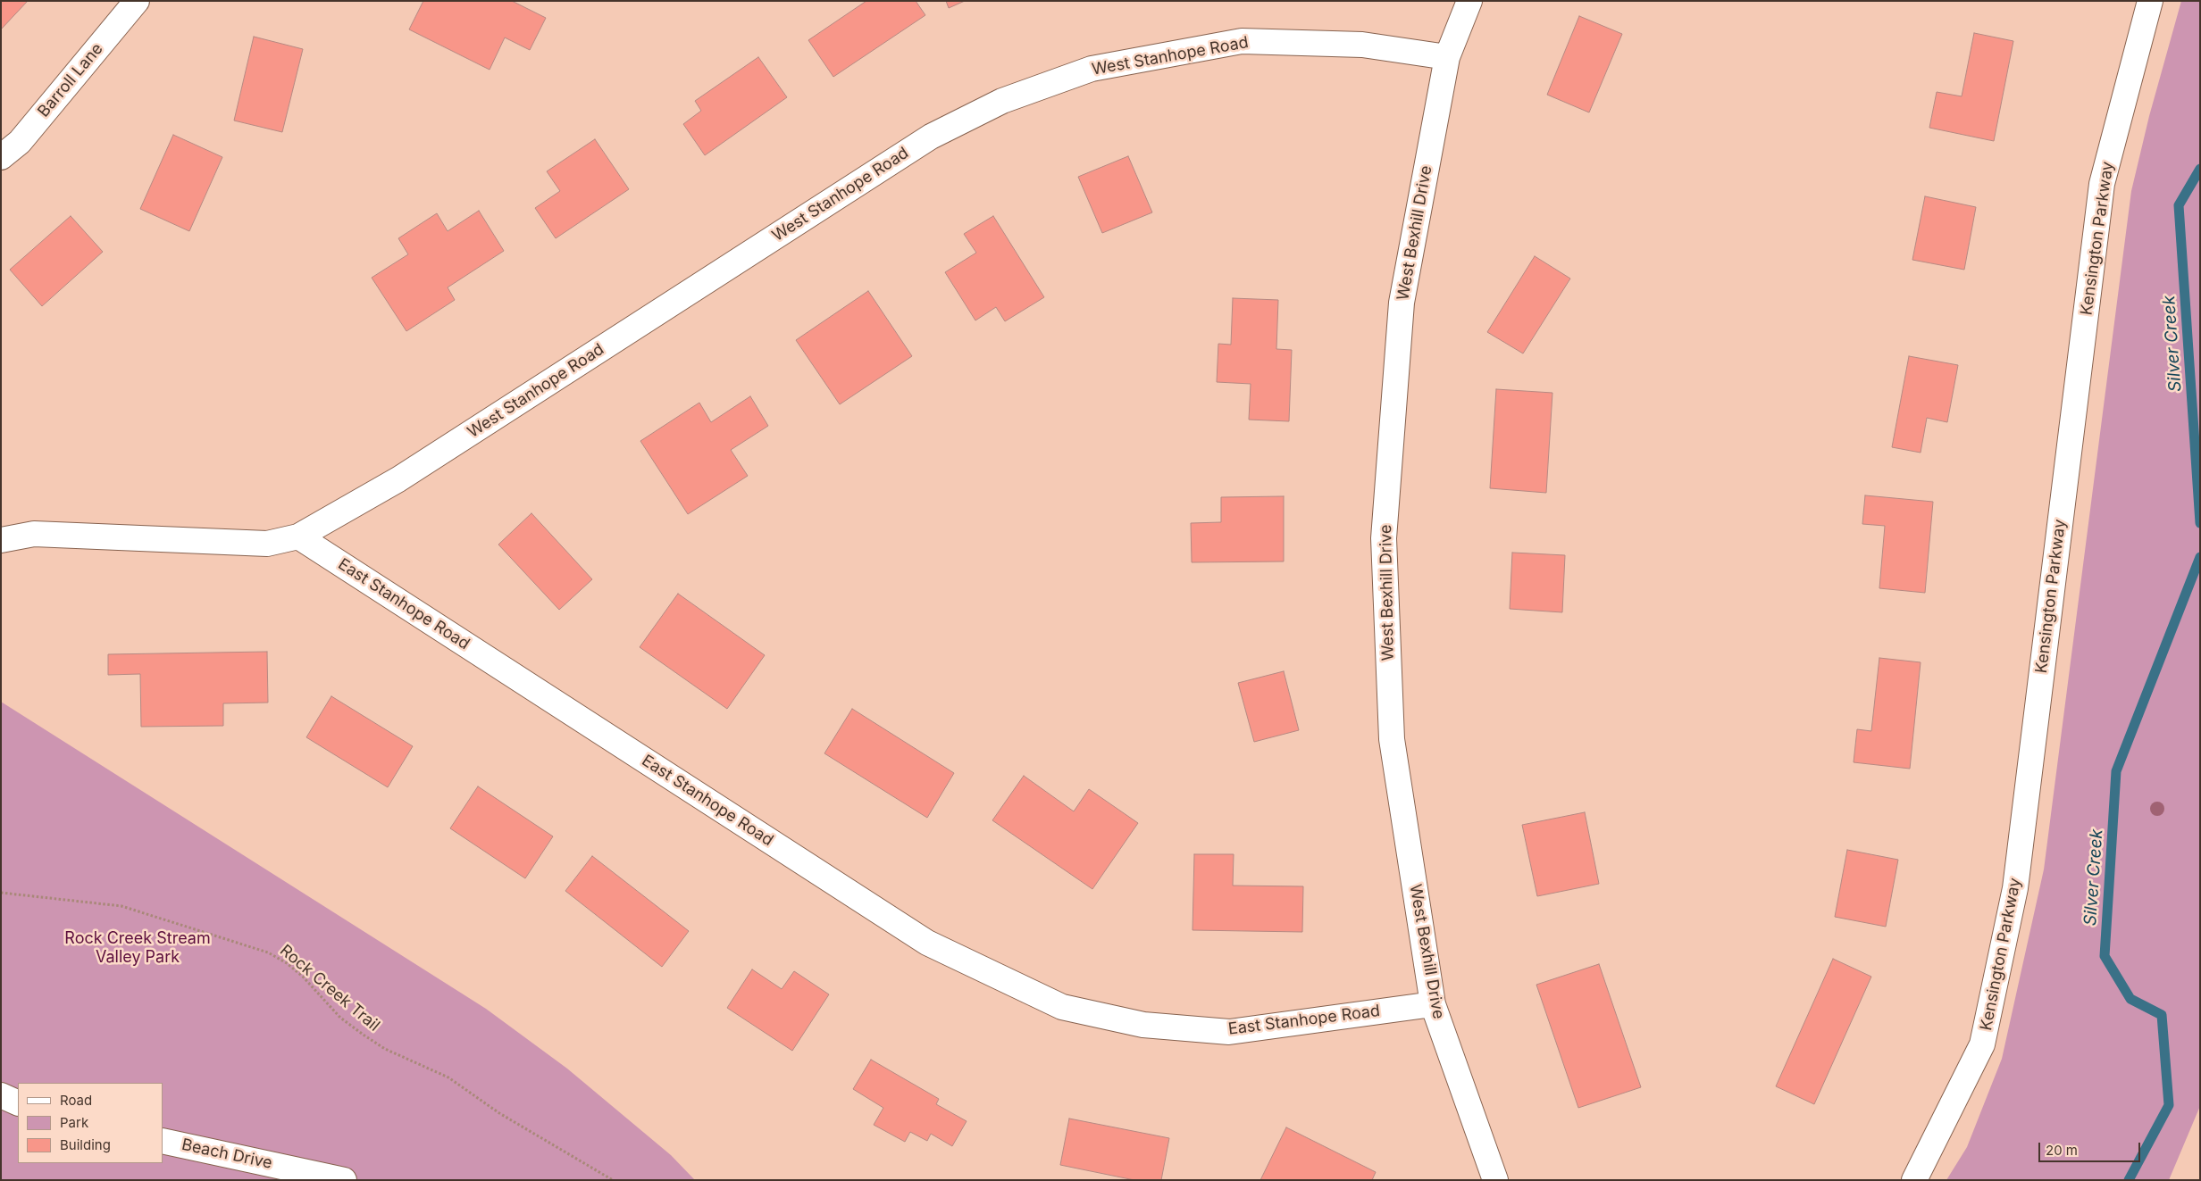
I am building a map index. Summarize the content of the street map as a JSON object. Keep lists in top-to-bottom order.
{
  "streets": {
    "street": [
      "West Stanhope Road",
      "Barroll Lane",
      "West Bexhill Drive",
      "Kensington Parkway",
      "East Stanhope Road",
      "Beach Drive"
    ],
    "path": ["Rock Creek Trail"]
  },
  "crossings": [
    ["West Stanhope Road", "West Bexhill Drive"],
    ["West Stanhope Road", "East Stanhope Road"],
    ["West Bexhill Drive", "East Stanhope Road"]
  ],
  "water": ["Silver Creek"],
  "parks": ["Rock Creek Stream Valley Park"],
  "legend": ["Road", "Park", "Building"],
  "scale_bar": "20 m"
}
